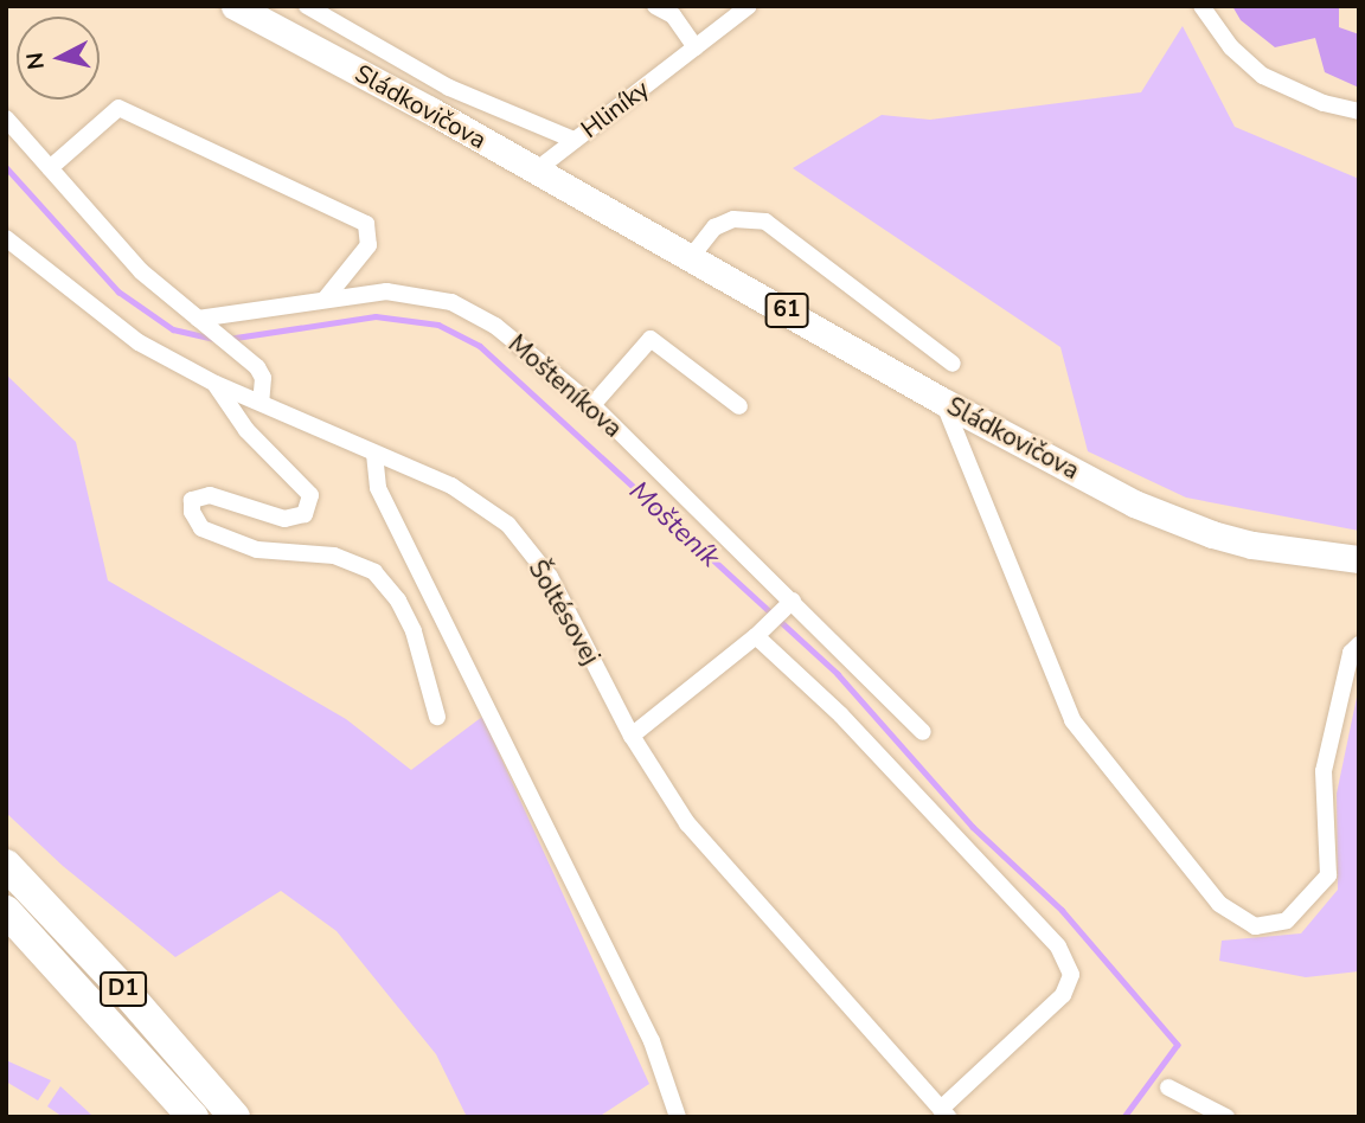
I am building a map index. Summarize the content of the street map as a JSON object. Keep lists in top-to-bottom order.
{
  "streets": {
    "highway": ["D1"],
    "main road": ["Sládkovičova", "61"],
    "street": ["Hliníky", "Mošteníkova", "Šoltésovej"]
  },
  "crossings": [
    ["Sládkovičova", "Hliníky"]
  ],
  "water": ["Mošteník"],
  "north": "left"
}
